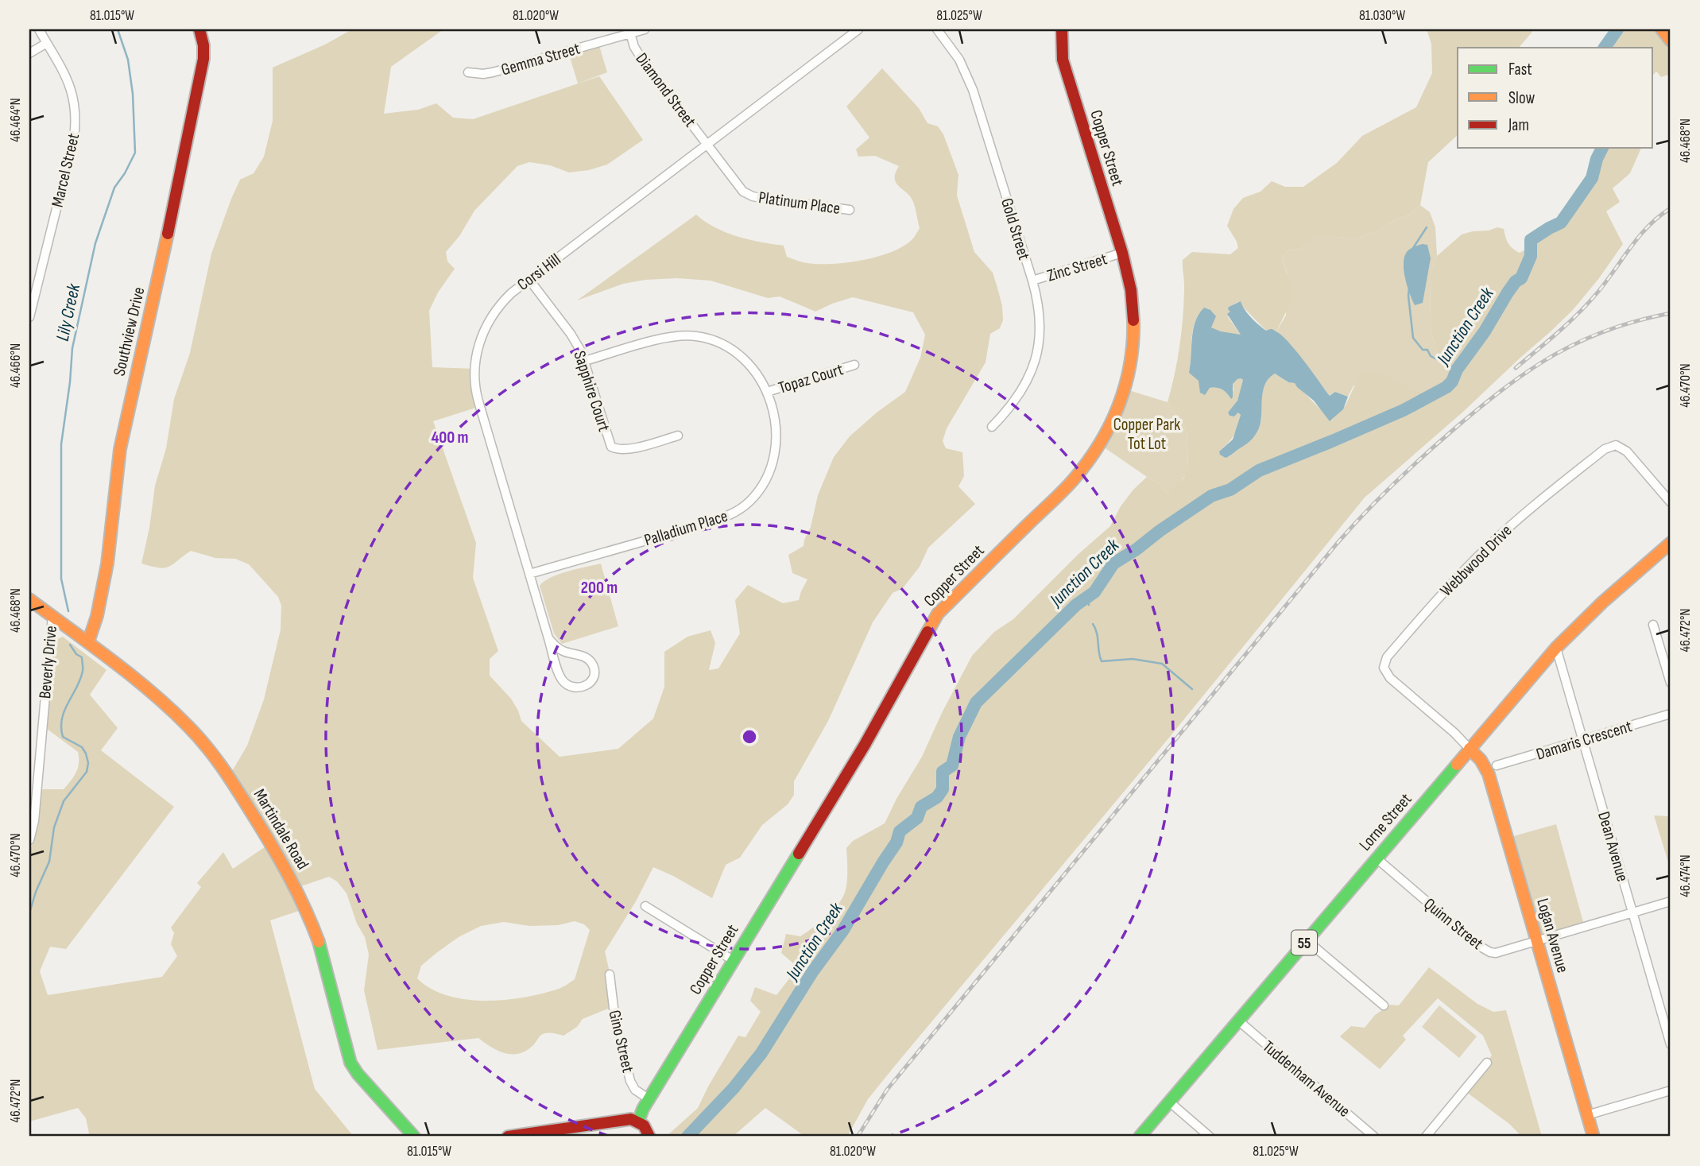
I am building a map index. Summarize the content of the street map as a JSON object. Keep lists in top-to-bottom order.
{
  "streets": {
    "street": [
      "Gemma Street",
      "Diamond Street",
      "Copper Street",
      "Marcel Street",
      "Platinum Place",
      "Gold Street",
      "Zinc Street",
      "Corsi Hill",
      "Southview Drive",
      "Topaz Court",
      "Sapphire Court",
      "Palladium Place",
      "Webbwood Drive",
      "Beverly Drive",
      "Damaris Crescent",
      "Lorne Street",
      "Martindale Road",
      "Dean Avenue",
      "Quinn Street",
      "Logan Avenue",
      "55",
      "Gino Street",
      "Tuddenham Avenue"
    ]
  },
  "crossings": [
    ["Gemma Street", "Diamond Street"],
    ["Diamond Street", "Platinum Place"],
    ["Diamond Street", "Corsi Hill"],
    ["Copper Street", "Zinc Street"],
    ["Copper Street", "Gino Street"],
    ["Platinum Place", "Corsi Hill"],
    ["Gold Street", "Zinc Street"],
    ["Corsi Hill", "Sapphire Court"],
    ["Corsi Hill", "Palladium Place"],
    ["Southview Drive", "Martindale Road"],
    ["Topaz Court", "Palladium Place"],
    ["Sapphire Court", "Palladium Place"],
    ["Webbwood Drive", "Lorne Street"],
    ["Webbwood Drive", "Logan Avenue"],
    ["Beverly Drive", "Martindale Road"],
    ["Damaris Crescent", "Dean Avenue"],
    ["Lorne Street", "Dean Avenue"],
    ["Lorne Street", "Quinn Street"],
    ["Lorne Street", "Logan Avenue"],
    ["Lorne Street", "Tuddenham Avenue"],
    ["Dean Avenue", "Quinn Street"],
    ["Quinn Street", "Logan Avenue"]
  ],
  "water": ["Lily Creek", "Junction Creek"],
  "parks": ["Copper Park Tot Lot"],
  "legend": ["Fast", "Slow", "Jam"],
  "coordinates": [
    "81.015°W",
    "81.020°W",
    "81.025°W",
    "81.030°W",
    "46.464°N",
    "46.468°N",
    "46.466°N",
    "46.470°N",
    "46.472°N",
    "46.474°N"
  ],
  "rings": ["400 m", "200 m"]
}
